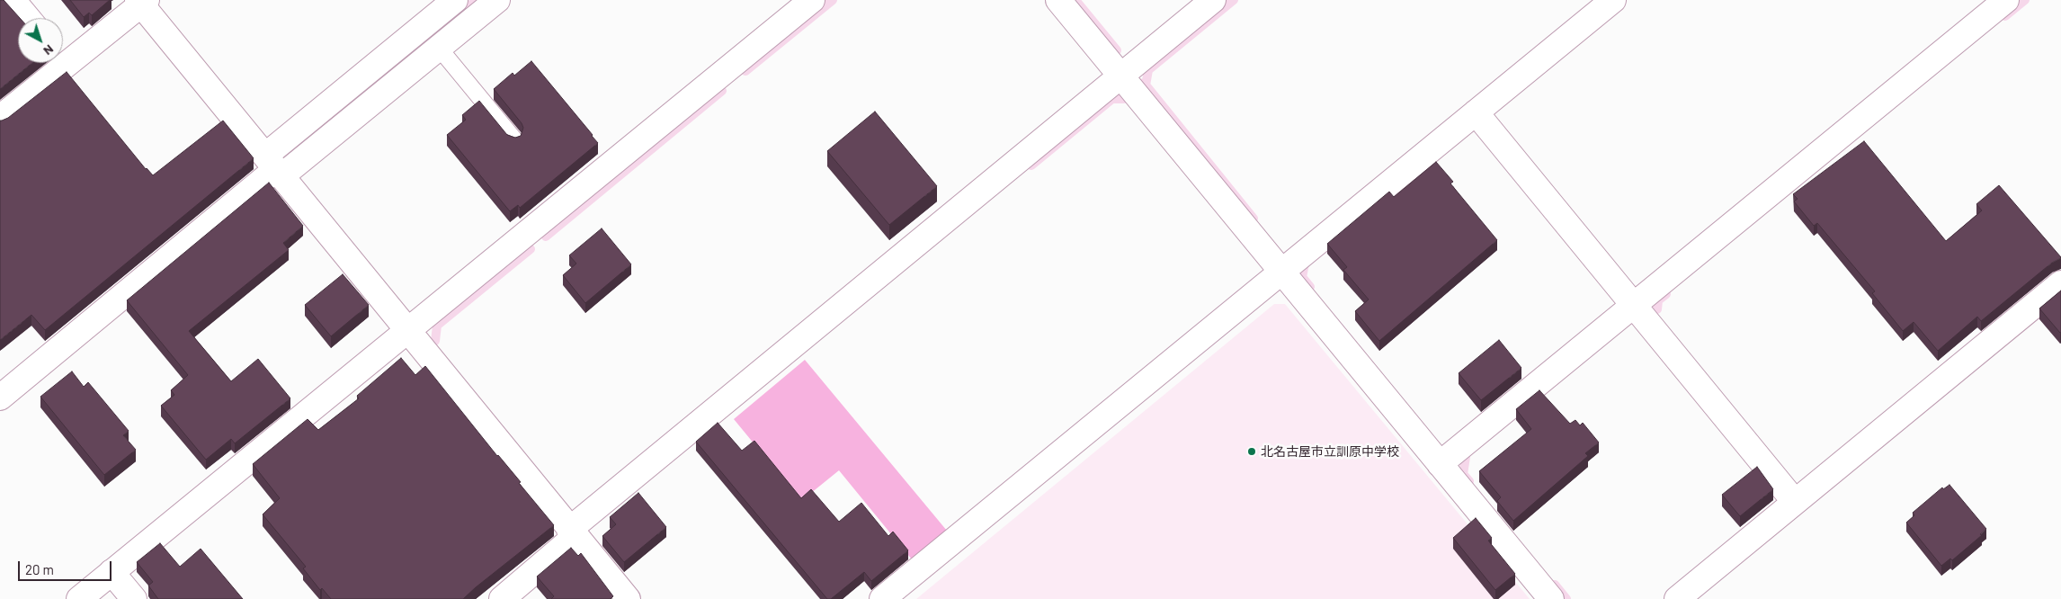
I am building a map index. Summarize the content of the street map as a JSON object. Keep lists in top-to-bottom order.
{
  "places": ["北名古屋市立訓原中学校"],
  "scale_bar": "20 m",
  "north": "bottom right"
}
